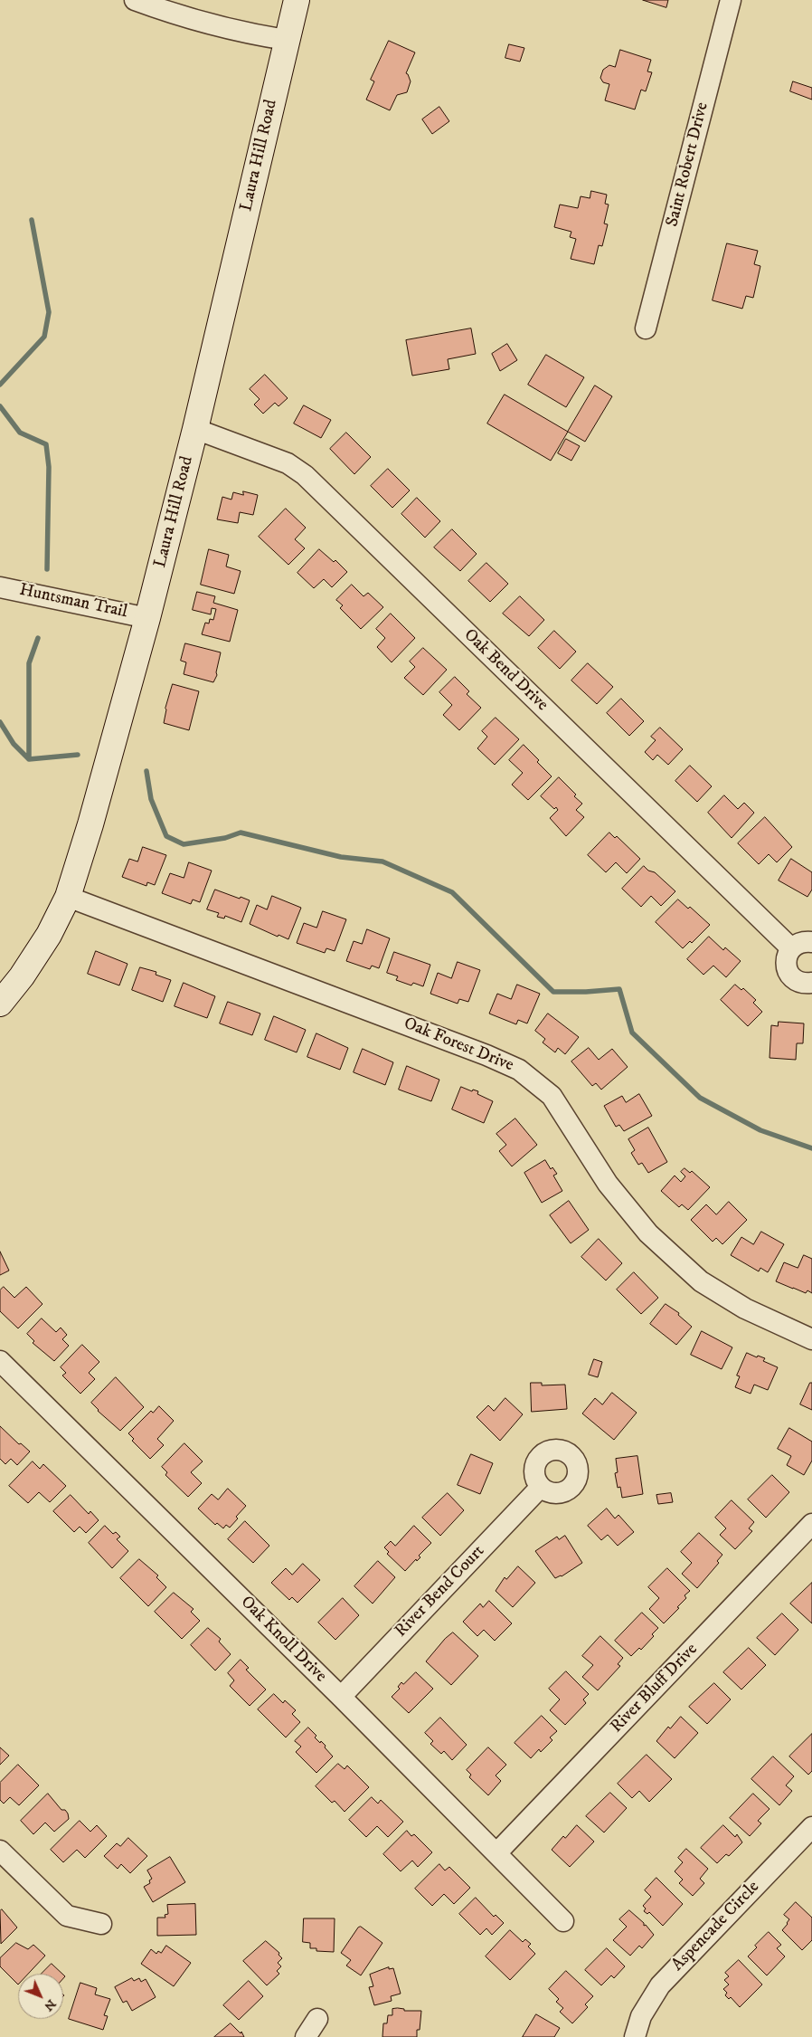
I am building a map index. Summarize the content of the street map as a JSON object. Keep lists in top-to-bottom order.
{
  "streets": {
    "main road": ["Laura Hill Road"],
    "street": [
      "Saint Robert Drive",
      "Huntsman Trail",
      "Oak Bend Drive",
      "Oak Forest Drive",
      "River Bend Court",
      "Oak Knoll Drive",
      "River Bluff Drive",
      "Aspencade Circle"
    ]
  },
  "crossings": [
    ["Laura Hill Road", "Huntsman Trail"],
    ["Laura Hill Road", "Oak Bend Drive"],
    ["Laura Hill Road", "Oak Forest Drive"],
    ["River Bend Court", "Oak Knoll Drive"],
    ["Oak Knoll Drive", "River Bluff Drive"]
  ],
  "north": "bottom right"
}
